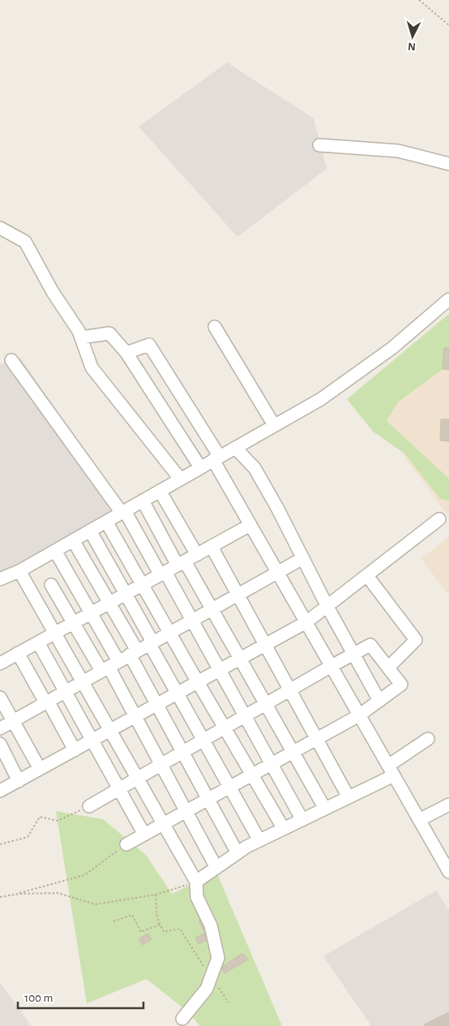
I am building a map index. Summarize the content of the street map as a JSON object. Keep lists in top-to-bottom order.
{
  "scale_bar": "100 m",
  "north": "bottom"
}
